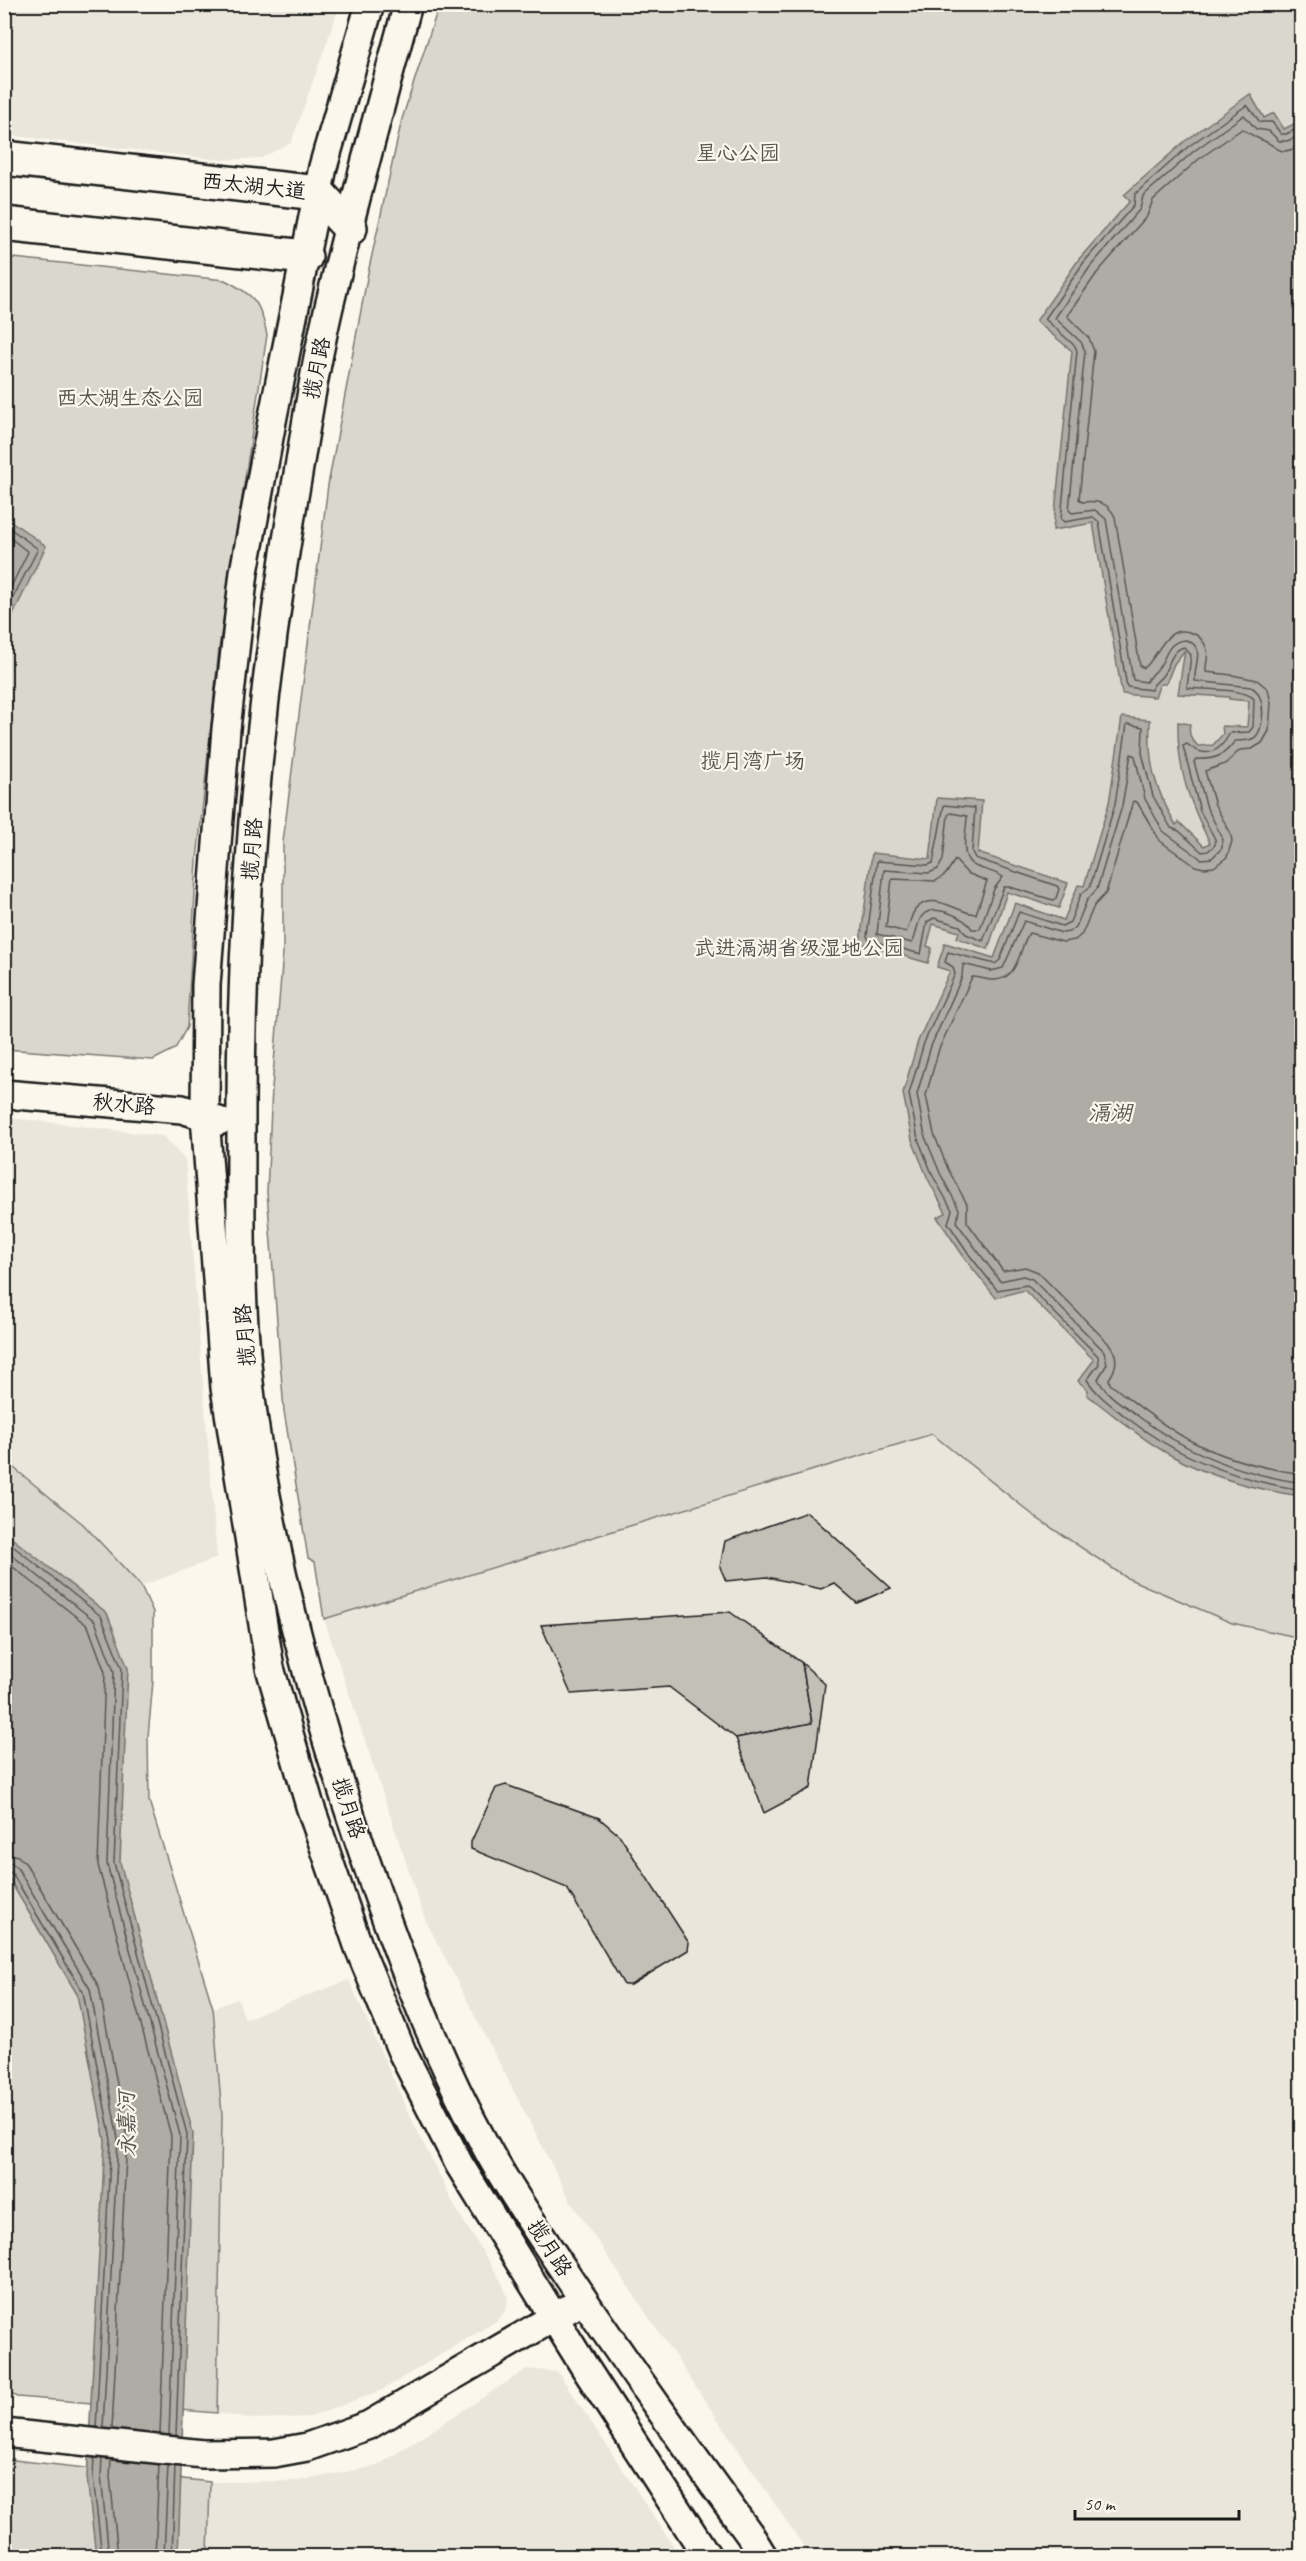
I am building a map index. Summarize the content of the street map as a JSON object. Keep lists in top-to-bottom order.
{
  "streets": {
    "main road": ["西太湖大道"],
    "street": ["揽月路", "秋水路"]
  },
  "crossings": [
    ["西太湖大道", "揽月路"],
    ["揽月路", "秋水路"]
  ],
  "water": ["滆湖", "永嘉河"],
  "parks": [
    "星心公园",
    "西太湖生态公园",
    "揽月湾广场",
    "武进滆湖省级湿地公园"
  ],
  "scale_bar": "50 m"
}
